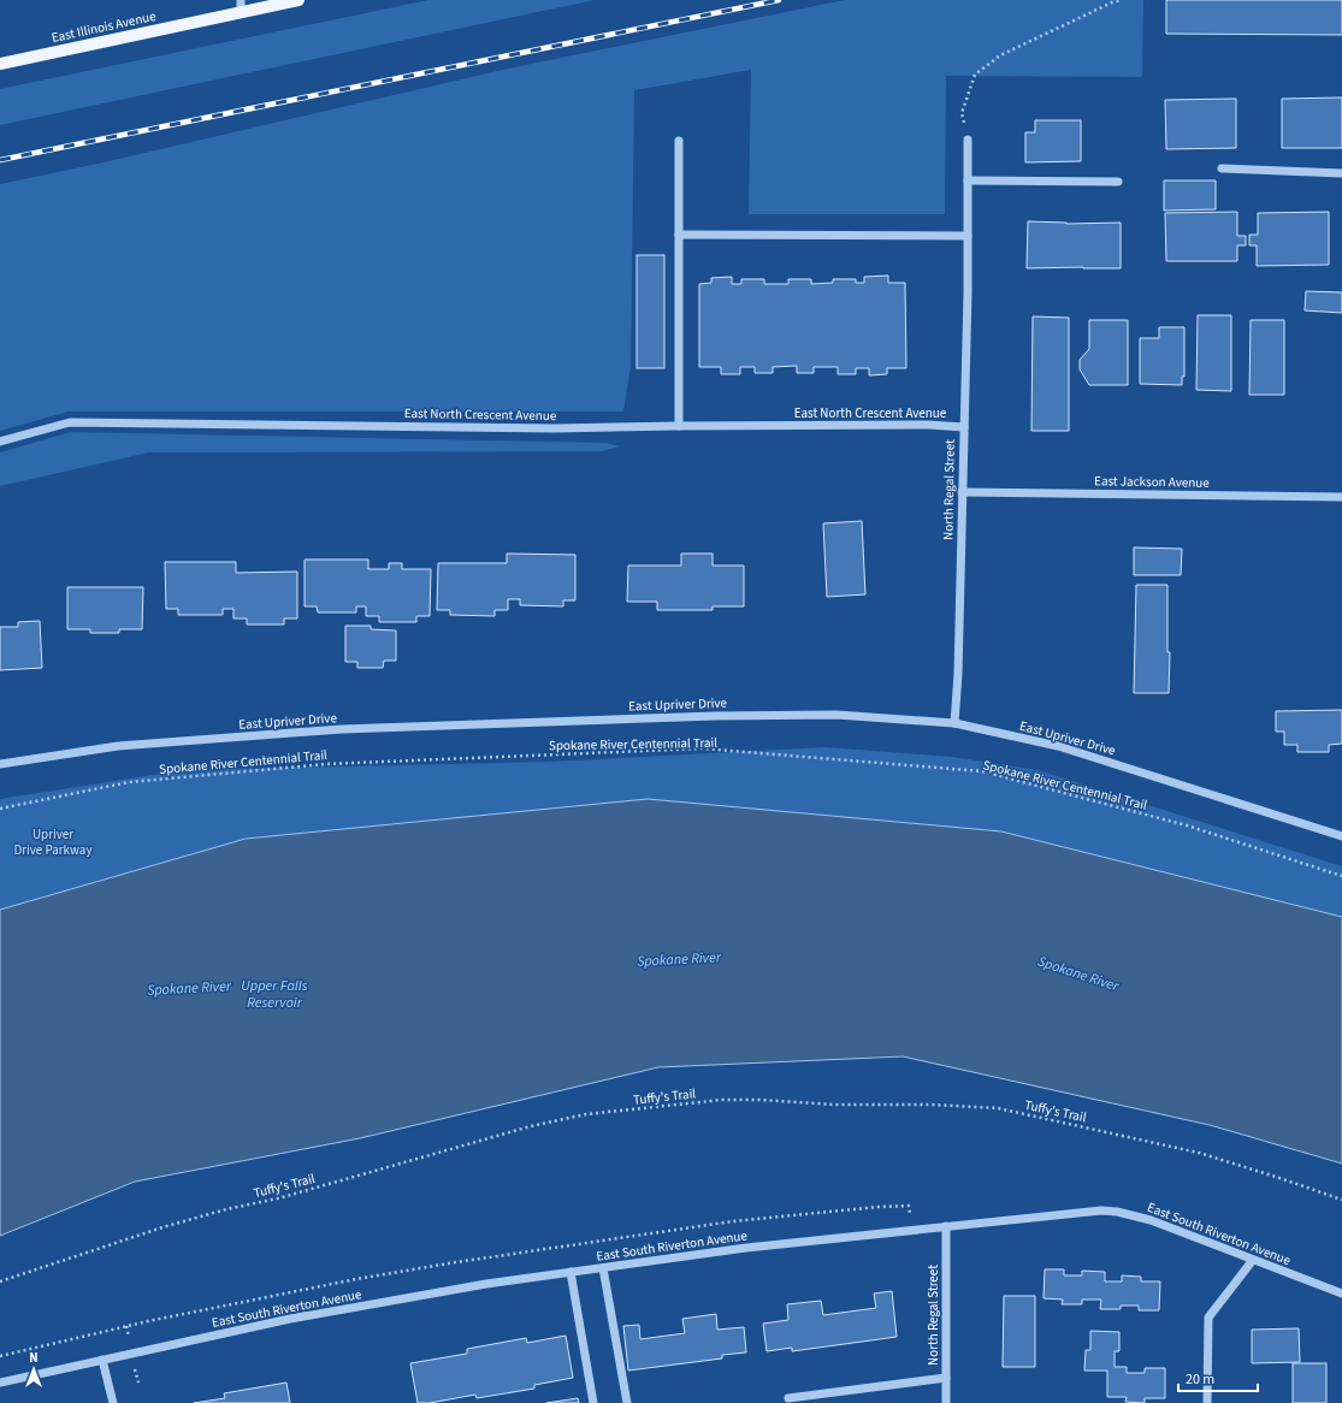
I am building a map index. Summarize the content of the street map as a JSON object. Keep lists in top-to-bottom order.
{
  "streets": {
    "main road": ["East Illinois Avenue"],
    "street": [
      "East North Crescent Avenue",
      "East Jackson Avenue",
      "North Regal Street",
      "East Upriver Drive",
      "East South Riverton Avenue"
    ],
    "path": ["Spokane River Centennial Trail", "Tuffy's Trail"]
  },
  "crossings": [
    ["East North Crescent Avenue", "North Regal Street"],
    ["East Jackson Avenue", "North Regal Street"],
    ["North Regal Street", "East Upriver Drive"],
    ["North Regal Street", "East South Riverton Avenue"]
  ],
  "water": ["Spokane River", "Upper Falls Reservoir"],
  "parks": ["Upriver Drive Parkway"],
  "scale_bar": "20 m",
  "north": "top"
}
